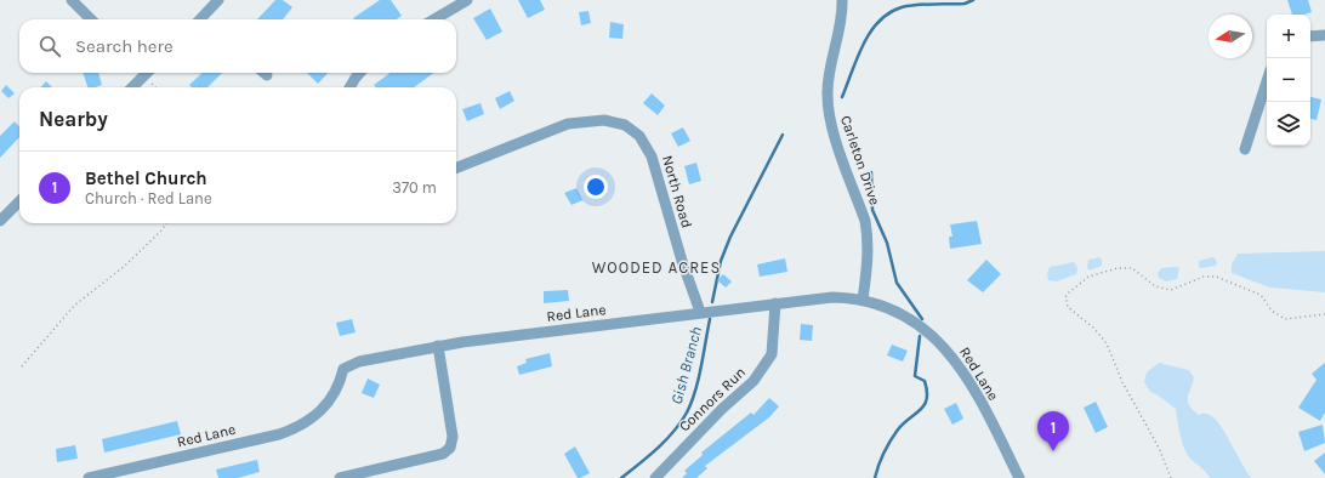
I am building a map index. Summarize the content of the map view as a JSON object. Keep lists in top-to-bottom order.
{
  "streets": {
    "street": [
      "Carleton Drive",
      "North Road",
      "Red Lane",
      "Connors Run"
    ]
  },
  "crossings": [
    ["Carleton Drive", "Red Lane"],
    ["North Road", "Red Lane"],
    ["Red Lane", "Connors Run"]
  ],
  "districts": ["WOODED ACRES"],
  "water": ["Gish Branch"],
  "north": "left",
  "page": {
    "map_buttons": ["+", "−"],
    "search": "Search here",
    "heading": "Nearby",
    "list": [
      {
        "mark": "1",
        "name": "Bethel Church",
        "note": "Church · Red Lane",
        "value": "370 m"
      }
    ],
    "pins": "1"
  }
}
